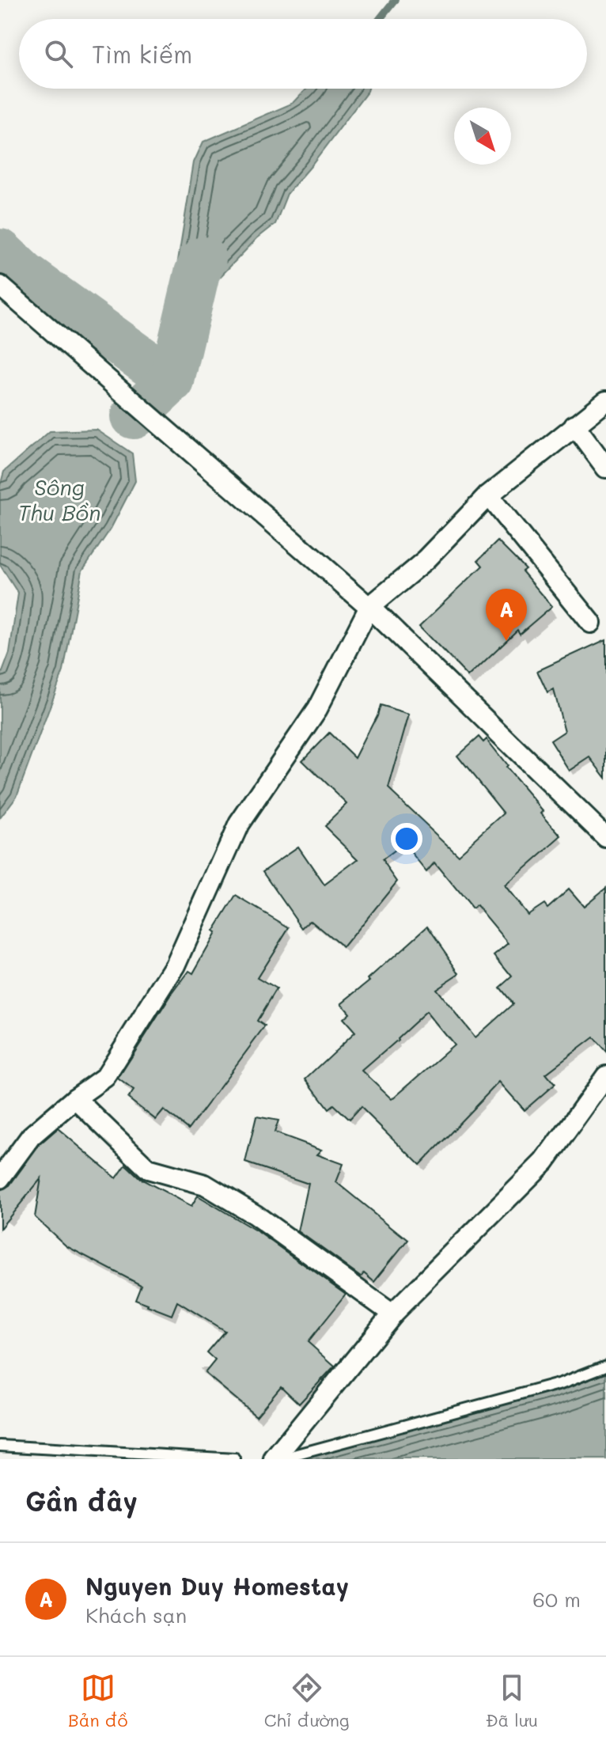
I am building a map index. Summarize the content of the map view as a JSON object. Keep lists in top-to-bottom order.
{
  "water": ["Sông Thu Bồn"],
  "north": "bottom right",
  "page": {
    "search": "Tìm kiếm",
    "pins": "A",
    "heading": "Gần đây",
    "list": [
      {
        "mark": "A",
        "name": "Nguyen Duy Homestay",
        "note": "Khách sạn",
        "value": "60 m"
      }
    ],
    "nav": ["Bản đồ", "Chỉ đường", "Đã lưu"]
  }
}
